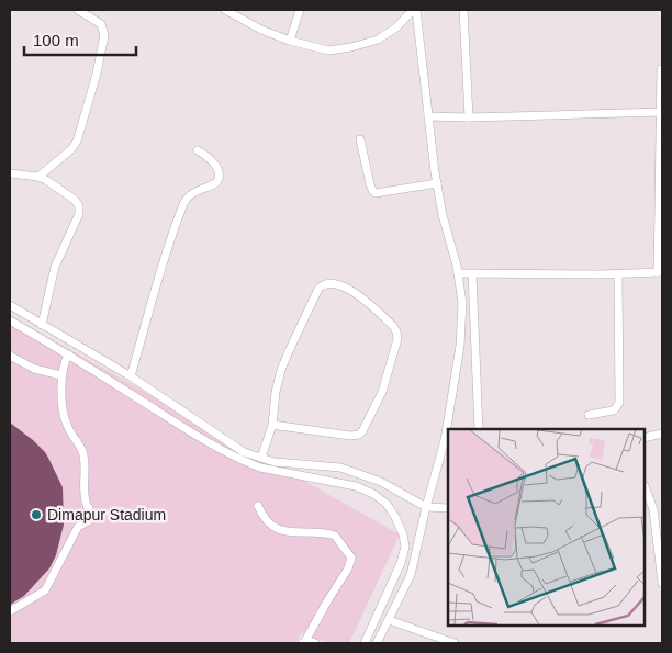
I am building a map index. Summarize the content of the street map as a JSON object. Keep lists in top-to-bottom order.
{
  "places": ["Dimapur Stadium"],
  "scale_bar": "100 m"
}
